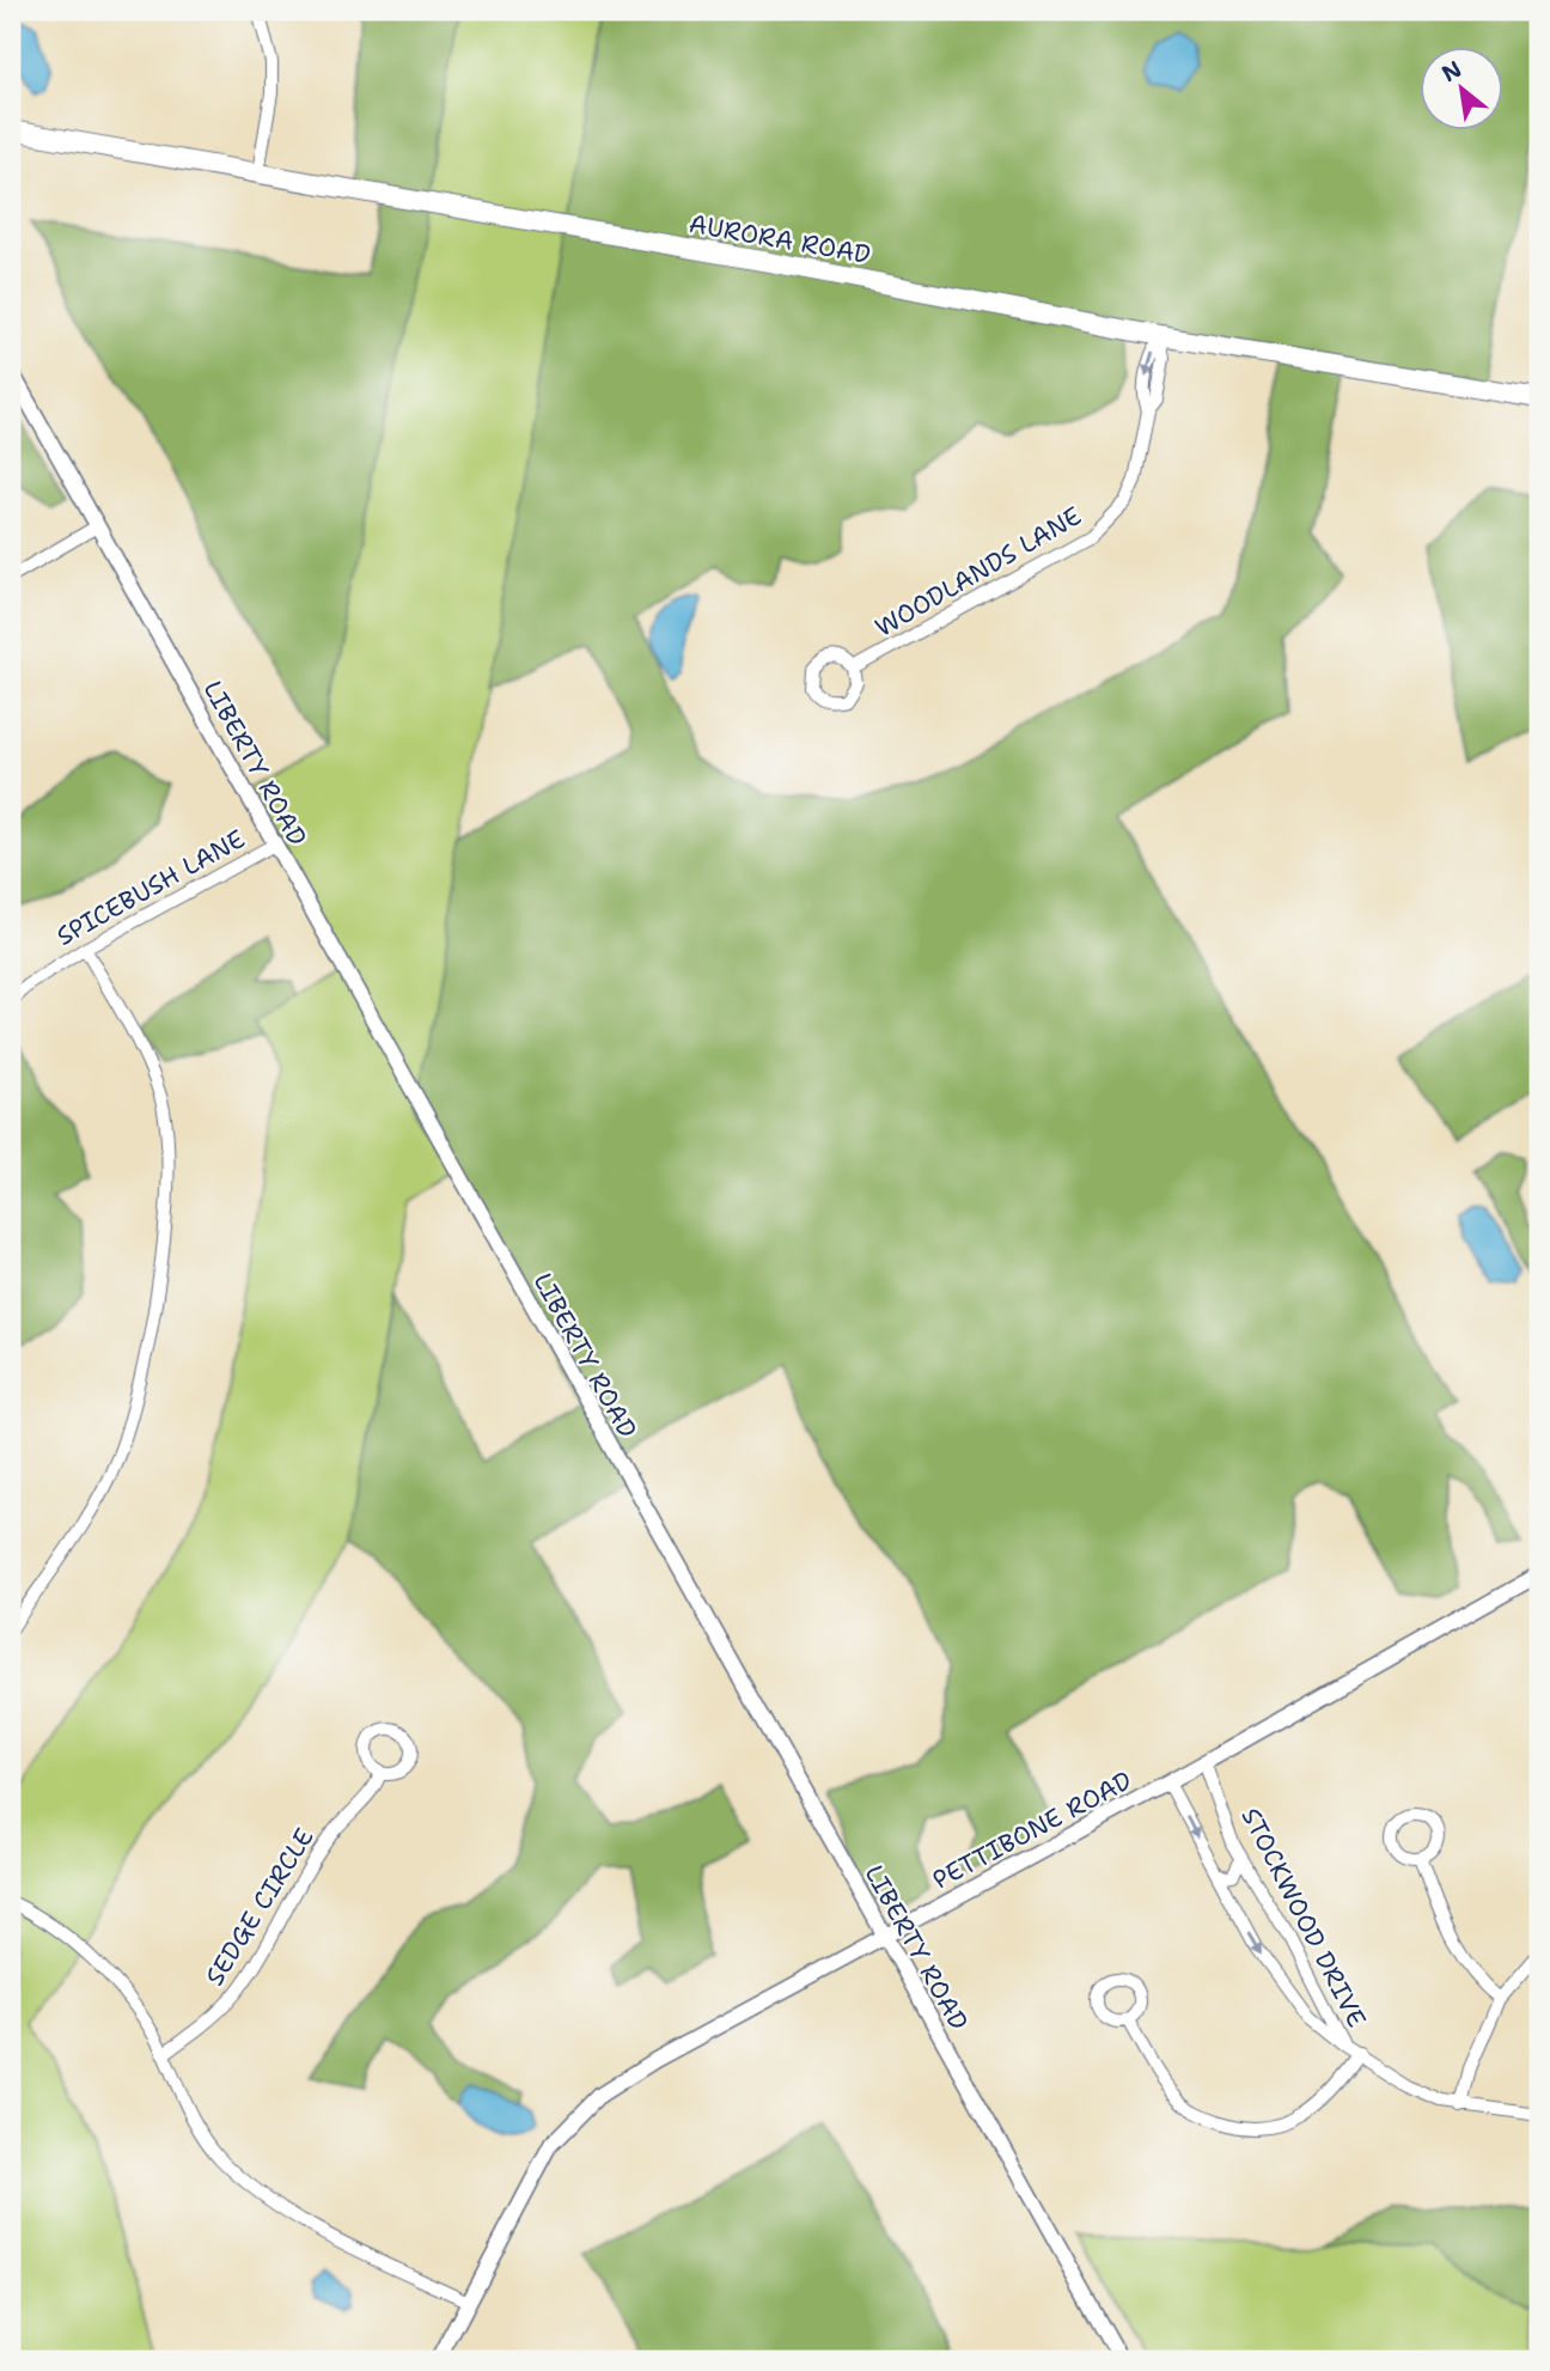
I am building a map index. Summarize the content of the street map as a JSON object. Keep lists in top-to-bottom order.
{
  "streets": {
    "main road": ["AURORA ROAD"],
    "street": [
      "WOODLANDS LANE",
      "LIBERTY ROAD",
      "SPICEBUSH LANE",
      "PETTIBONE ROAD",
      "SEDGE CIRCLE",
      "STOCKWOOD DRIVE"
    ]
  },
  "crossings": [
    ["AURORA ROAD", "WOODLANDS LANE"],
    ["LIBERTY ROAD", "SPICEBUSH LANE"],
    ["LIBERTY ROAD", "PETTIBONE ROAD"],
    ["PETTIBONE ROAD", "STOCKWOOD DRIVE"]
  ],
  "north": "top left"
}
